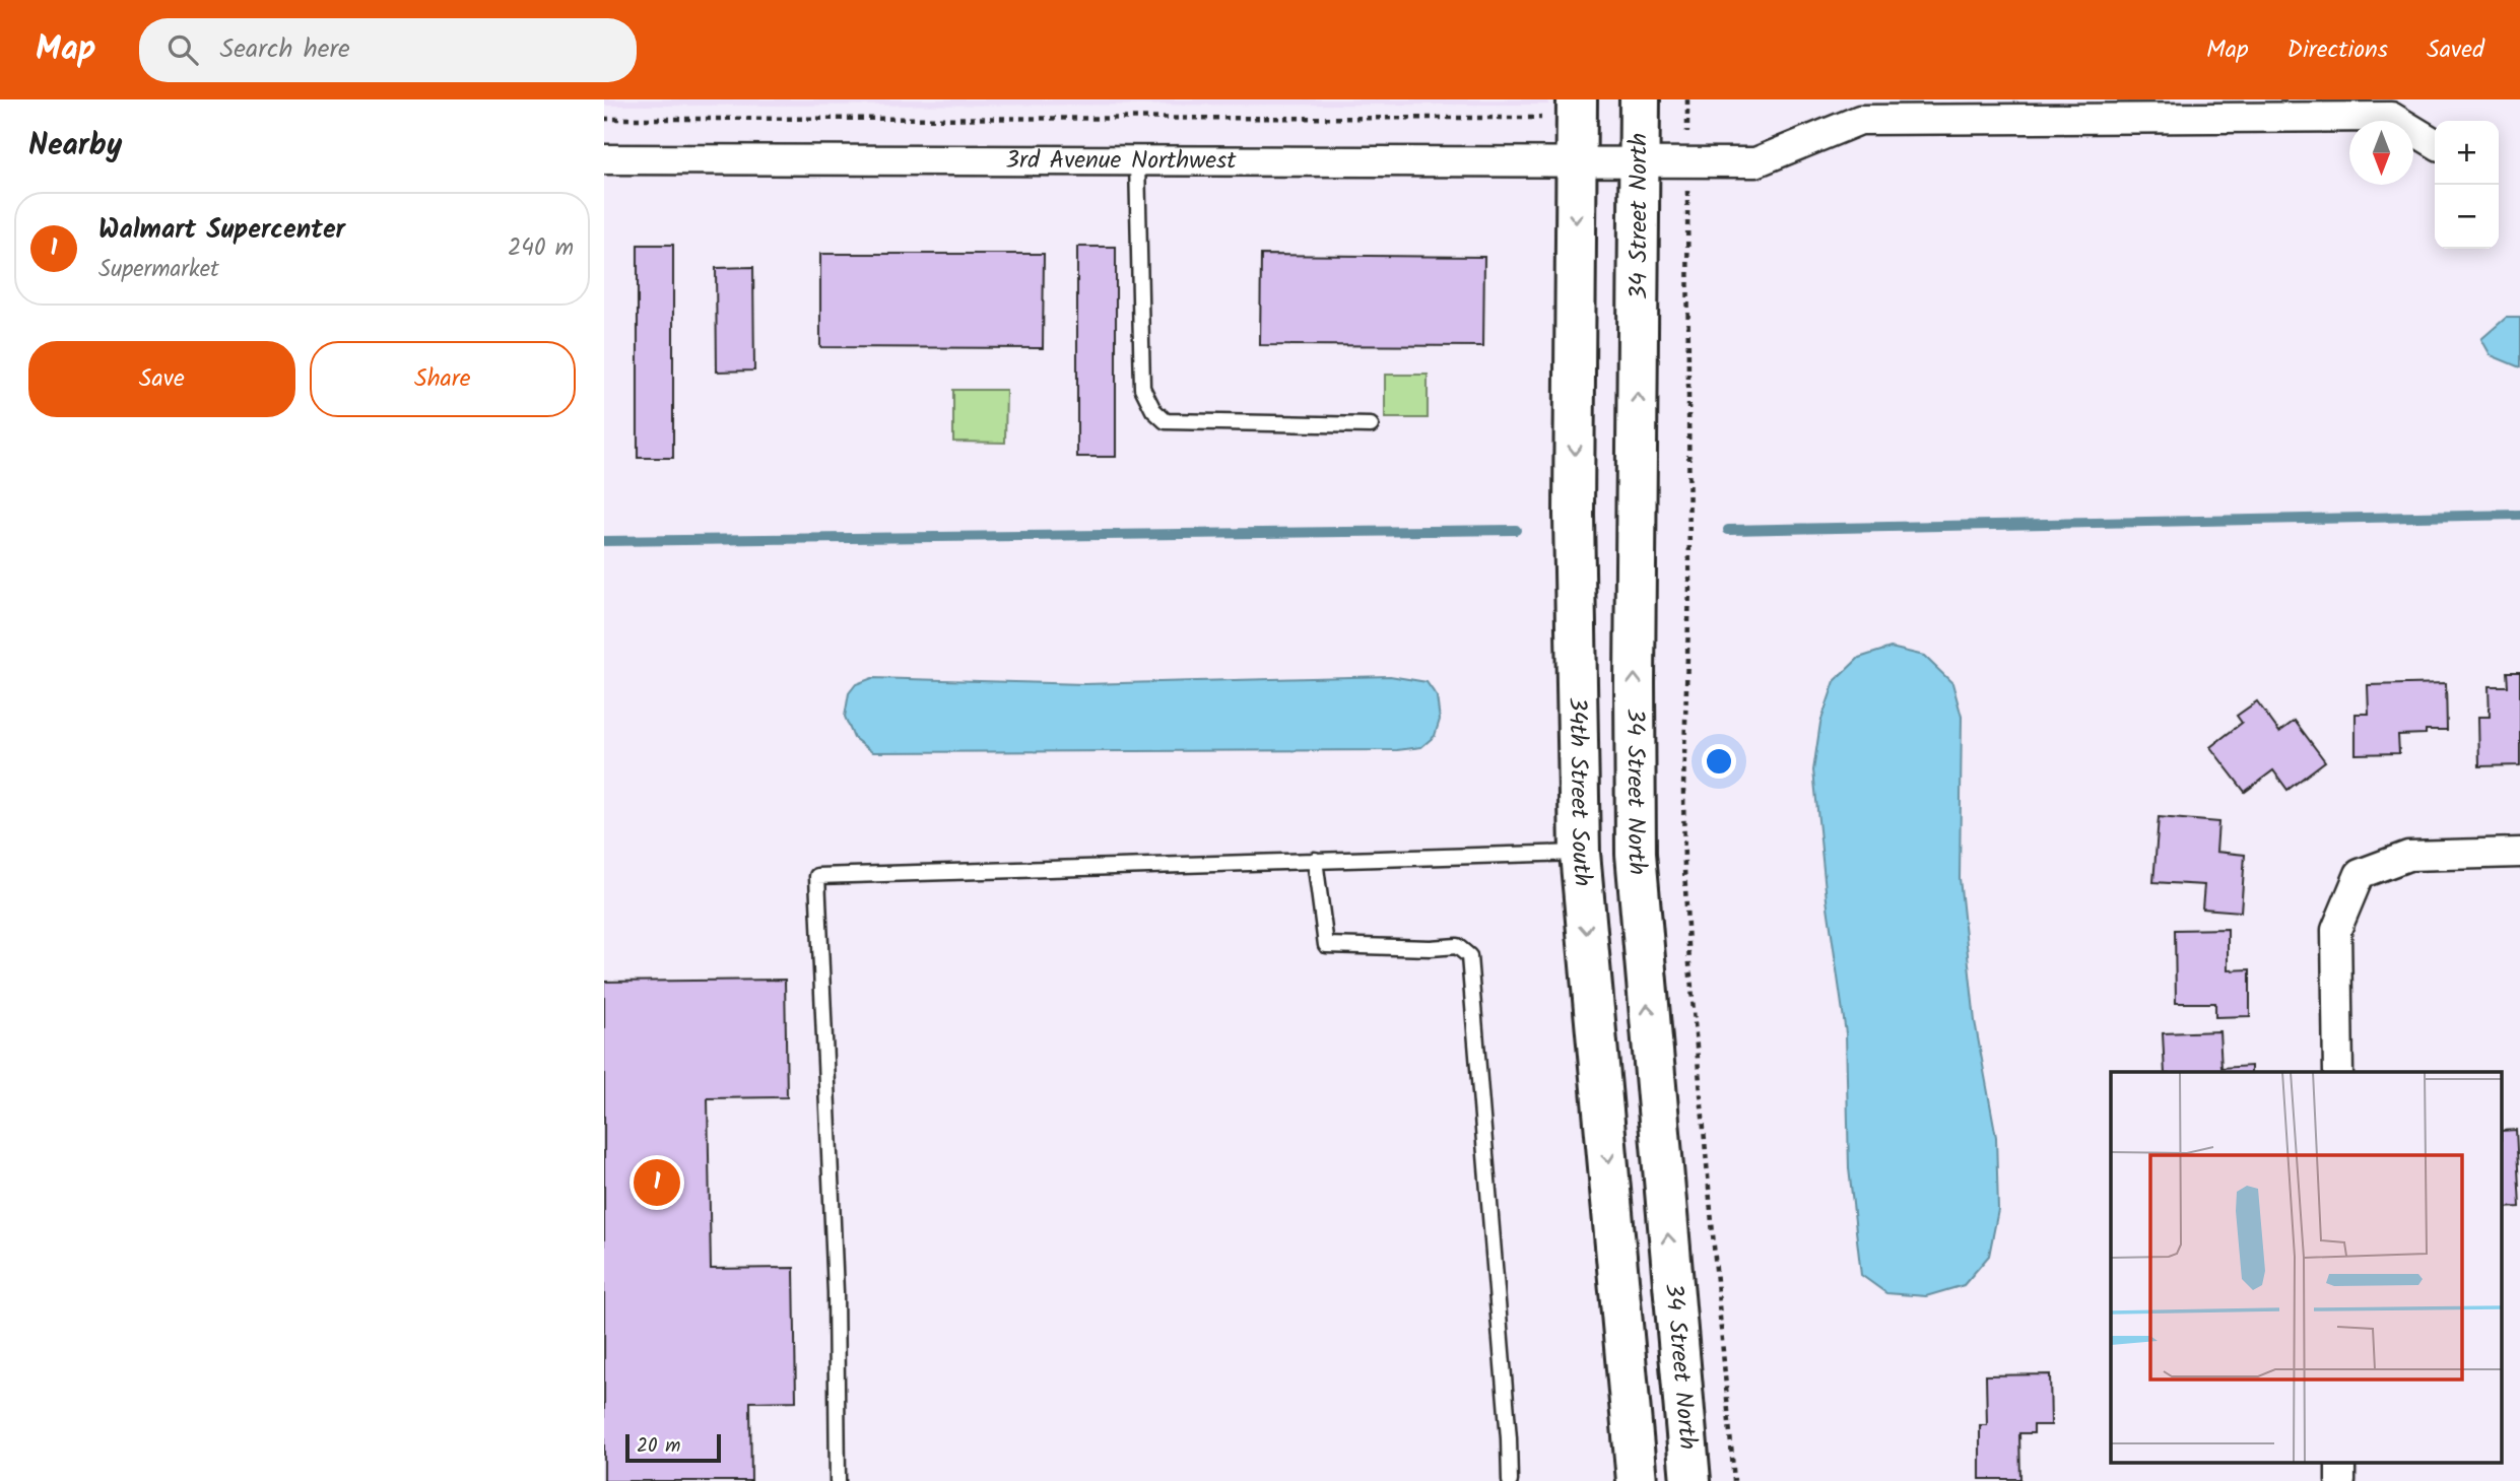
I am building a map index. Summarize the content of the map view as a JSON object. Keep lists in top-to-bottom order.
{
  "streets": {
    "main road": ["34 Street North", "34th Street South"],
    "street": ["3rd Avenue Northwest"]
  },
  "crossings": [
    ["3rd Avenue Northwest", "34 Street North"],
    ["3rd Avenue Northwest", "34th Street South"]
  ],
  "one_way": ["34 Street North", "34th Street South"],
  "scale_bar": "20 m",
  "north": "bottom",
  "page": {
    "header": "Map",
    "search": "Search here",
    "nav": ["Map", "Directions", "Saved"],
    "heading": "Nearby",
    "map_buttons": ["+", "−"],
    "list": [
      {
        "mark": "1",
        "name": "Walmart Supercenter",
        "note": "Supermarket",
        "value": "240 m"
      }
    ],
    "buttons": ["Save", "Share"],
    "pins": "1",
    "scale": "20 m"
  }
}
